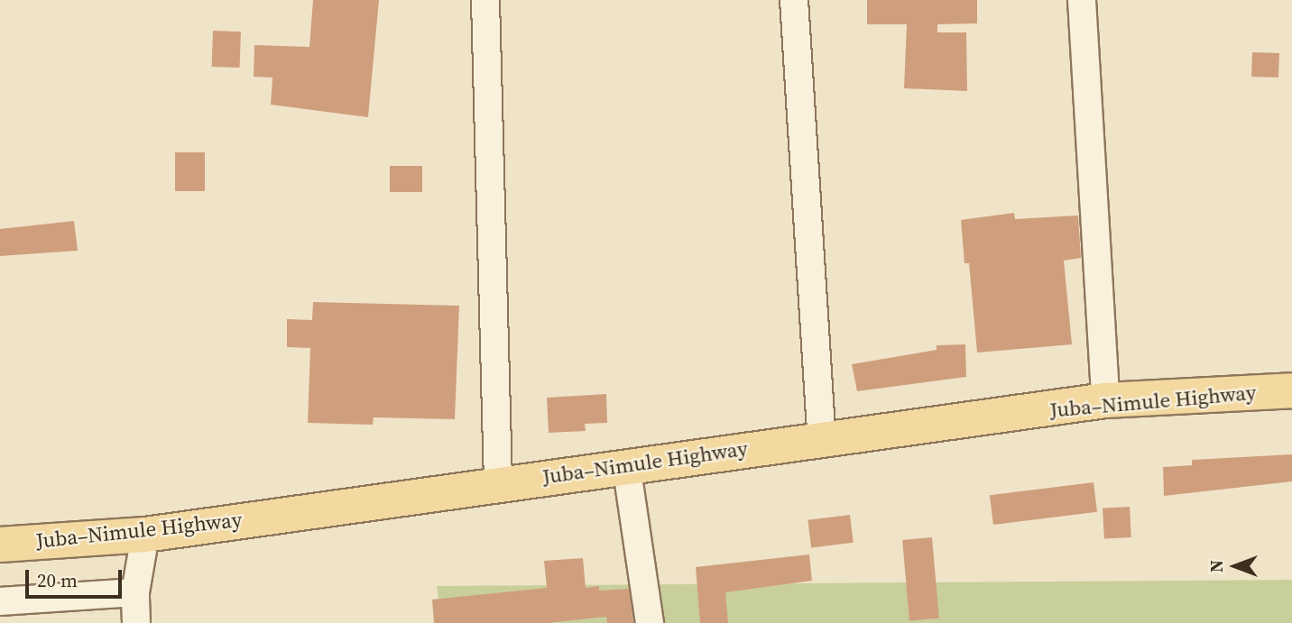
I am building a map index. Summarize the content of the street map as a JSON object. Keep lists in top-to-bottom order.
{
  "streets": {
    "main road": ["Juba–Nimule Highway"]
  },
  "scale_bar": "20 m",
  "north": "left"
}
